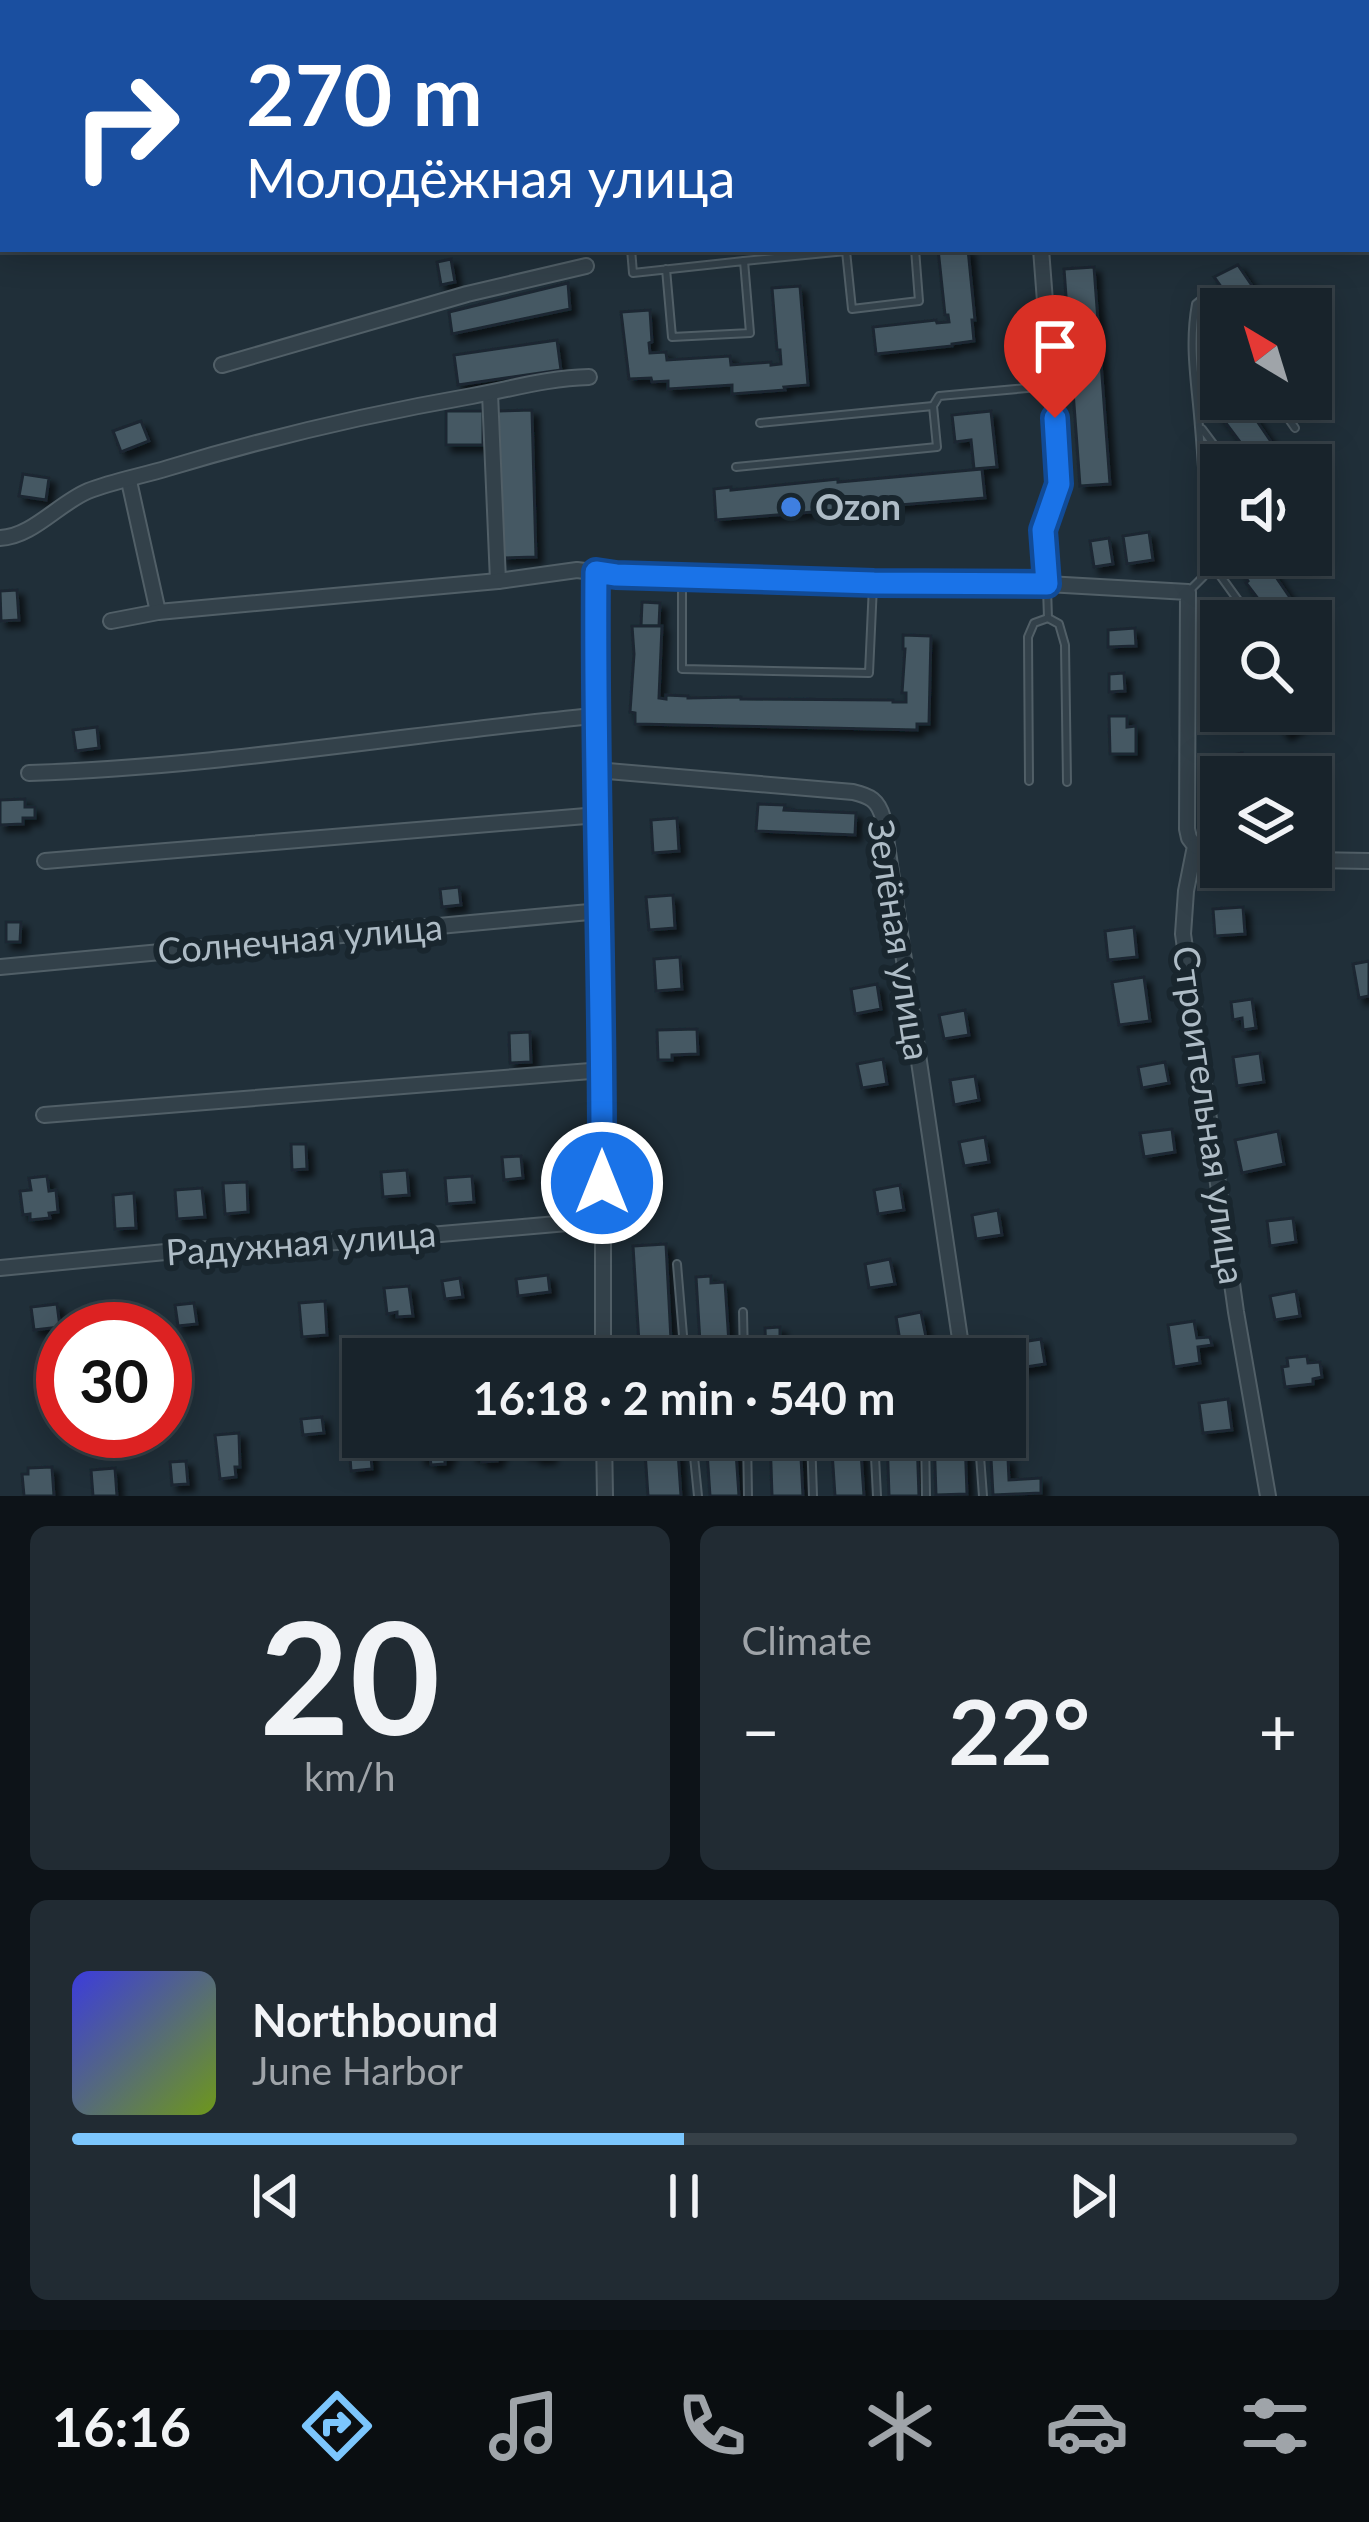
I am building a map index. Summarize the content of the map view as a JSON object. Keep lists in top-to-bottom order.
{
  "streets": {
    "street": [
      "Солнечная улица",
      "Зелёная улица",
      "Строительная улица",
      "Радужная улица"
    ]
  },
  "places": ["Ozon"],
  "north": "top left",
  "page": {
    "turn": ["270 m", "Молодёжная улица"],
    "limit": "30",
    "trip": "16:18 · 2 min · 540 m",
    "tile": [
      ["20", "km/h"],
      "Climate"
    ],
    "heat": ["−", "22°", "+"],
    "song": ["Northbound", "June Harbor"],
    "tabs": "16:16"
  }
}
